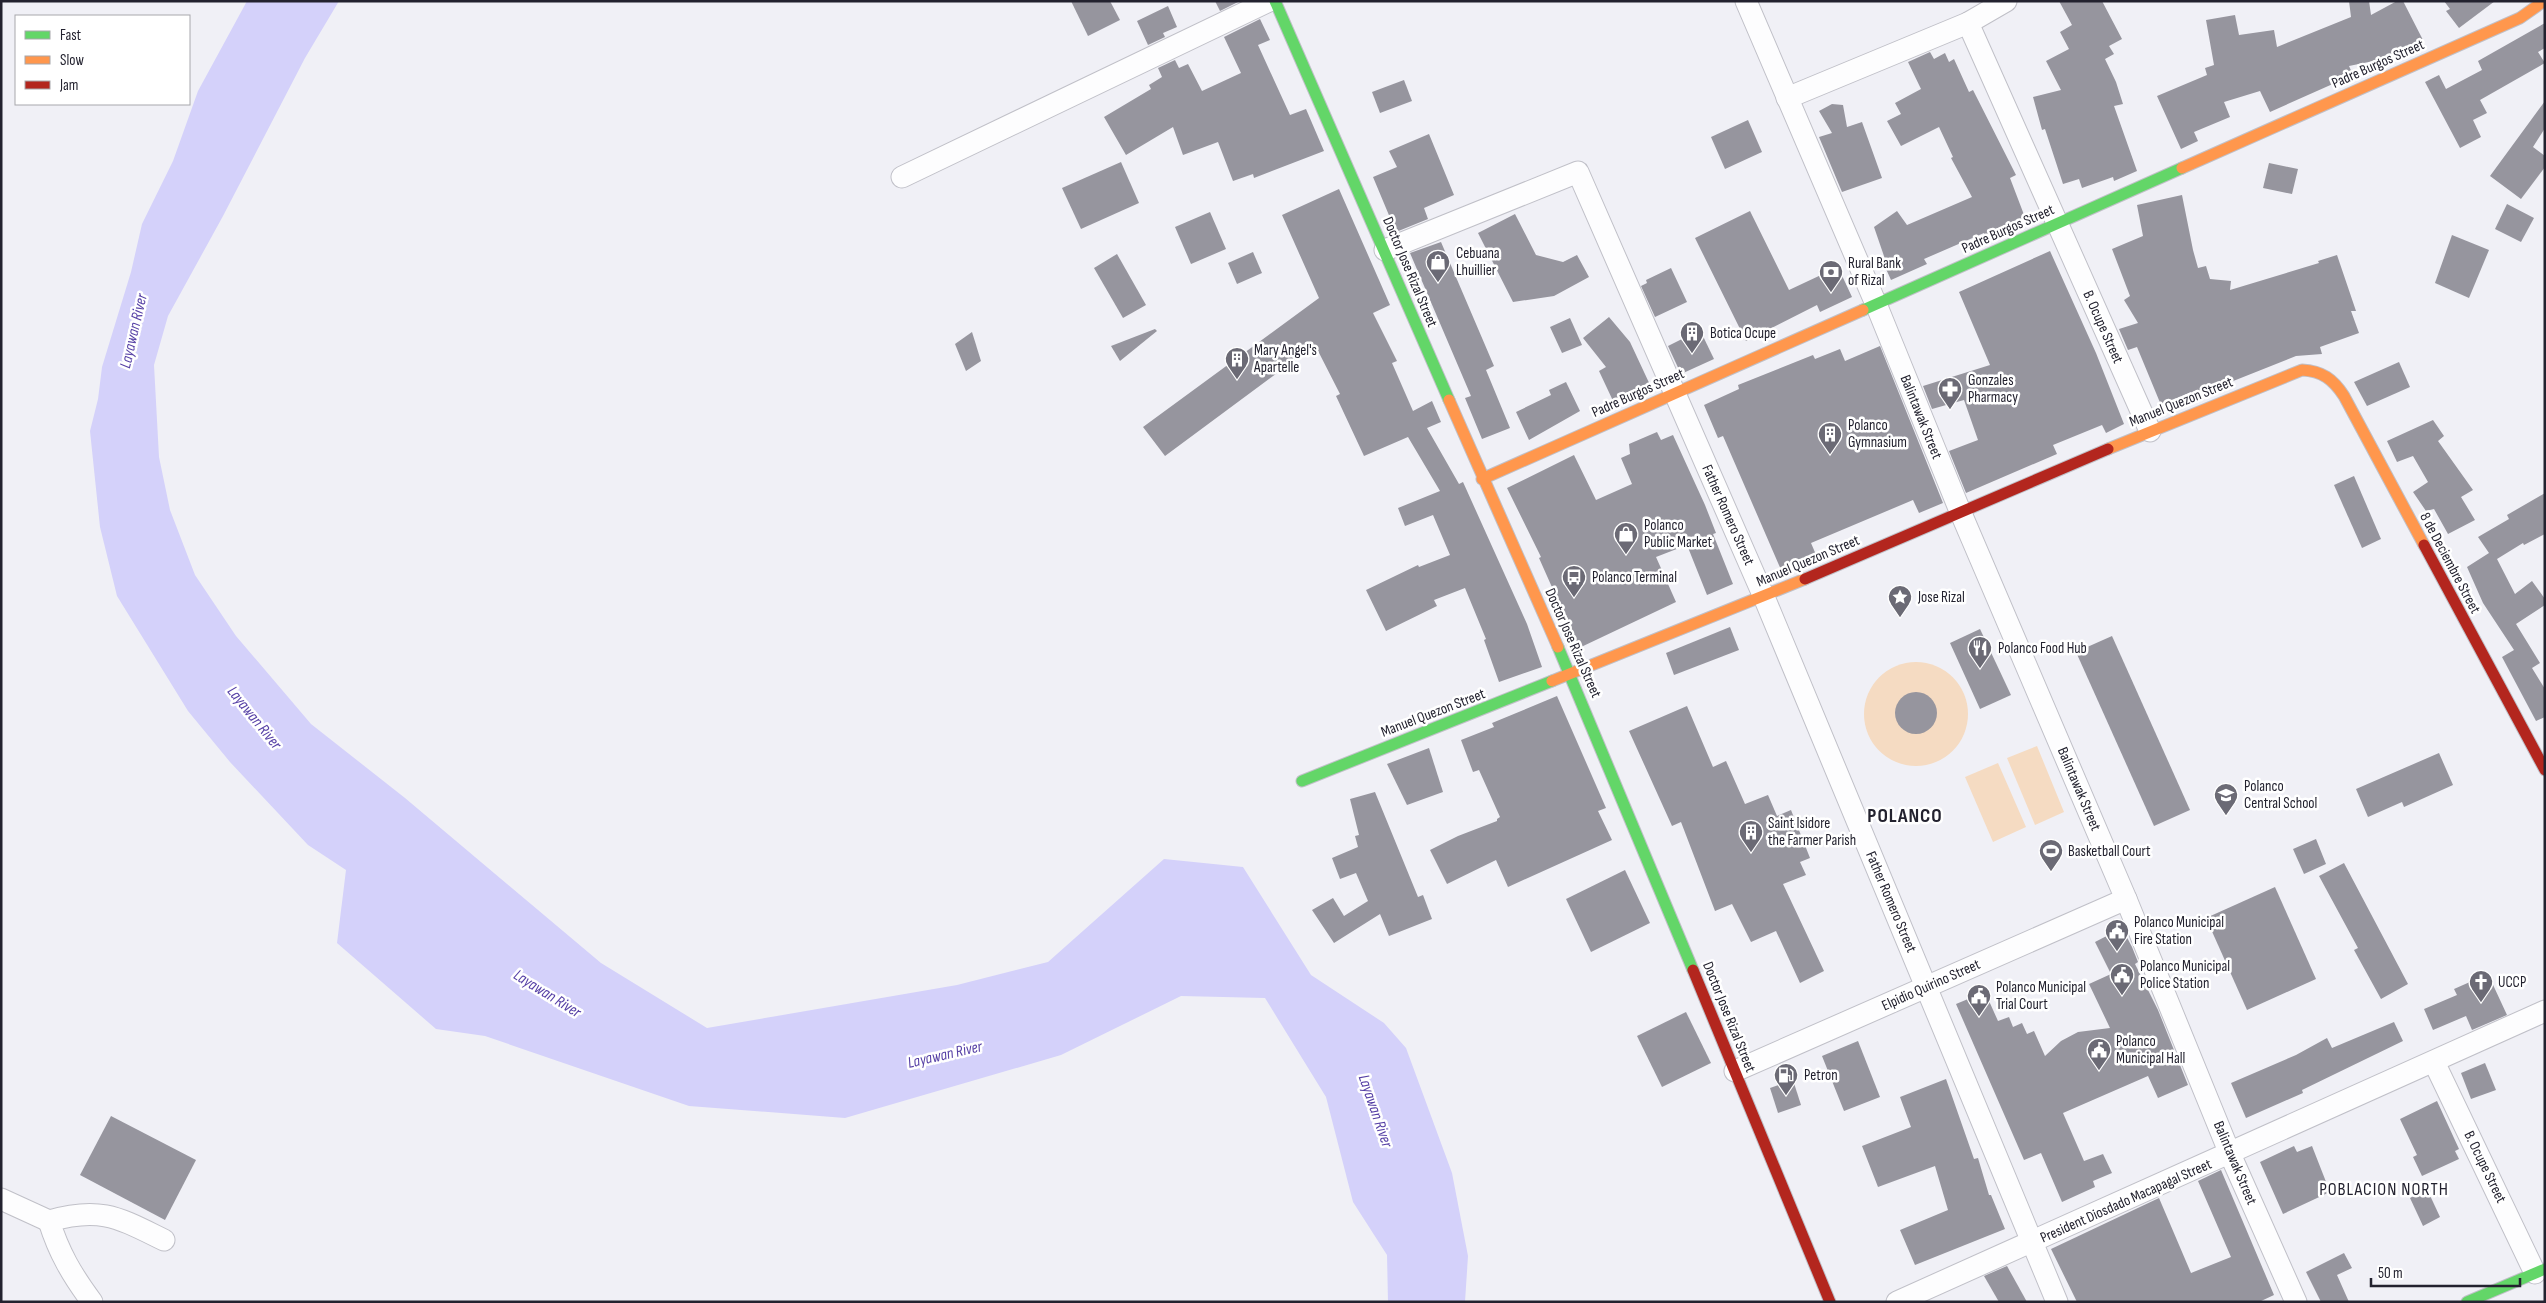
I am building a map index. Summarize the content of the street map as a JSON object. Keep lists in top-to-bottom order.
{
  "streets": {
    "street": [
      "Padre Burgos Street",
      "Doctor Jose Rizal Street",
      "B. Ocupe Street",
      "Manuel Quezon Street",
      "Balintawak Street",
      "Father Romero Street",
      "8 de Deciembre Street",
      "Elpidio Quirino Street",
      "President Diosdado Macapagal Street"
    ]
  },
  "crossings": [
    ["Padre Burgos Street", "Doctor Jose Rizal Street"],
    ["Padre Burgos Street", "B. Ocupe Street"],
    ["Padre Burgos Street", "Balintawak Street"],
    ["Padre Burgos Street", "Father Romero Street"],
    ["Doctor Jose Rizal Street", "Manuel Quezon Street"],
    ["Doctor Jose Rizal Street", "Father Romero Street"],
    ["Doctor Jose Rizal Street", "Elpidio Quirino Street"],
    ["B. Ocupe Street", "Manuel Quezon Street"],
    ["B. Ocupe Street", "President Diosdado Macapagal Street"],
    ["Manuel Quezon Street", "Balintawak Street"],
    ["Manuel Quezon Street", "Father Romero Street"],
    ["Manuel Quezon Street", "8 de Deciembre Street"],
    ["Balintawak Street", "Elpidio Quirino Street"],
    ["Balintawak Street", "President Diosdado Macapagal Street"],
    ["Father Romero Street", "Elpidio Quirino Street"],
    ["Father Romero Street", "President Diosdado Macapagal Street"]
  ],
  "districts": ["POLANCO", "POBLACION NORTH"],
  "water": ["Layawan River"],
  "places": {
    "shop": ["Cebuana Lhuillier", "Polanco Public Market"],
    "bank": ["Rural Bank of Rizal"],
    "building": [
      "Botica Ocupe",
      "Mary Angel's Apartelle",
      "Polanco Gymnasium",
      "Saint Isidore the Farmer Parish"
    ],
    "pharmacy": ["Gonzales Pharmacy"],
    "bus stop": ["Polanco Terminal"],
    "place": ["Jose Rizal"],
    "restaurant": ["Polanco Food Hub"],
    "school or university": ["Polanco Central School"],
    "sports": ["Basketball Court"],
    "public building": [
      "Polanco Municipal Fire Station",
      "Polanco Municipal Police Station",
      "Polanco Municipal Trial Court",
      "Polanco Municipal Hall"
    ],
    "church": ["UCCP"],
    "fuel station": ["Petron"]
  },
  "legend": ["Fast", "Slow", "Jam"],
  "scale_bar": "50 m"
}
